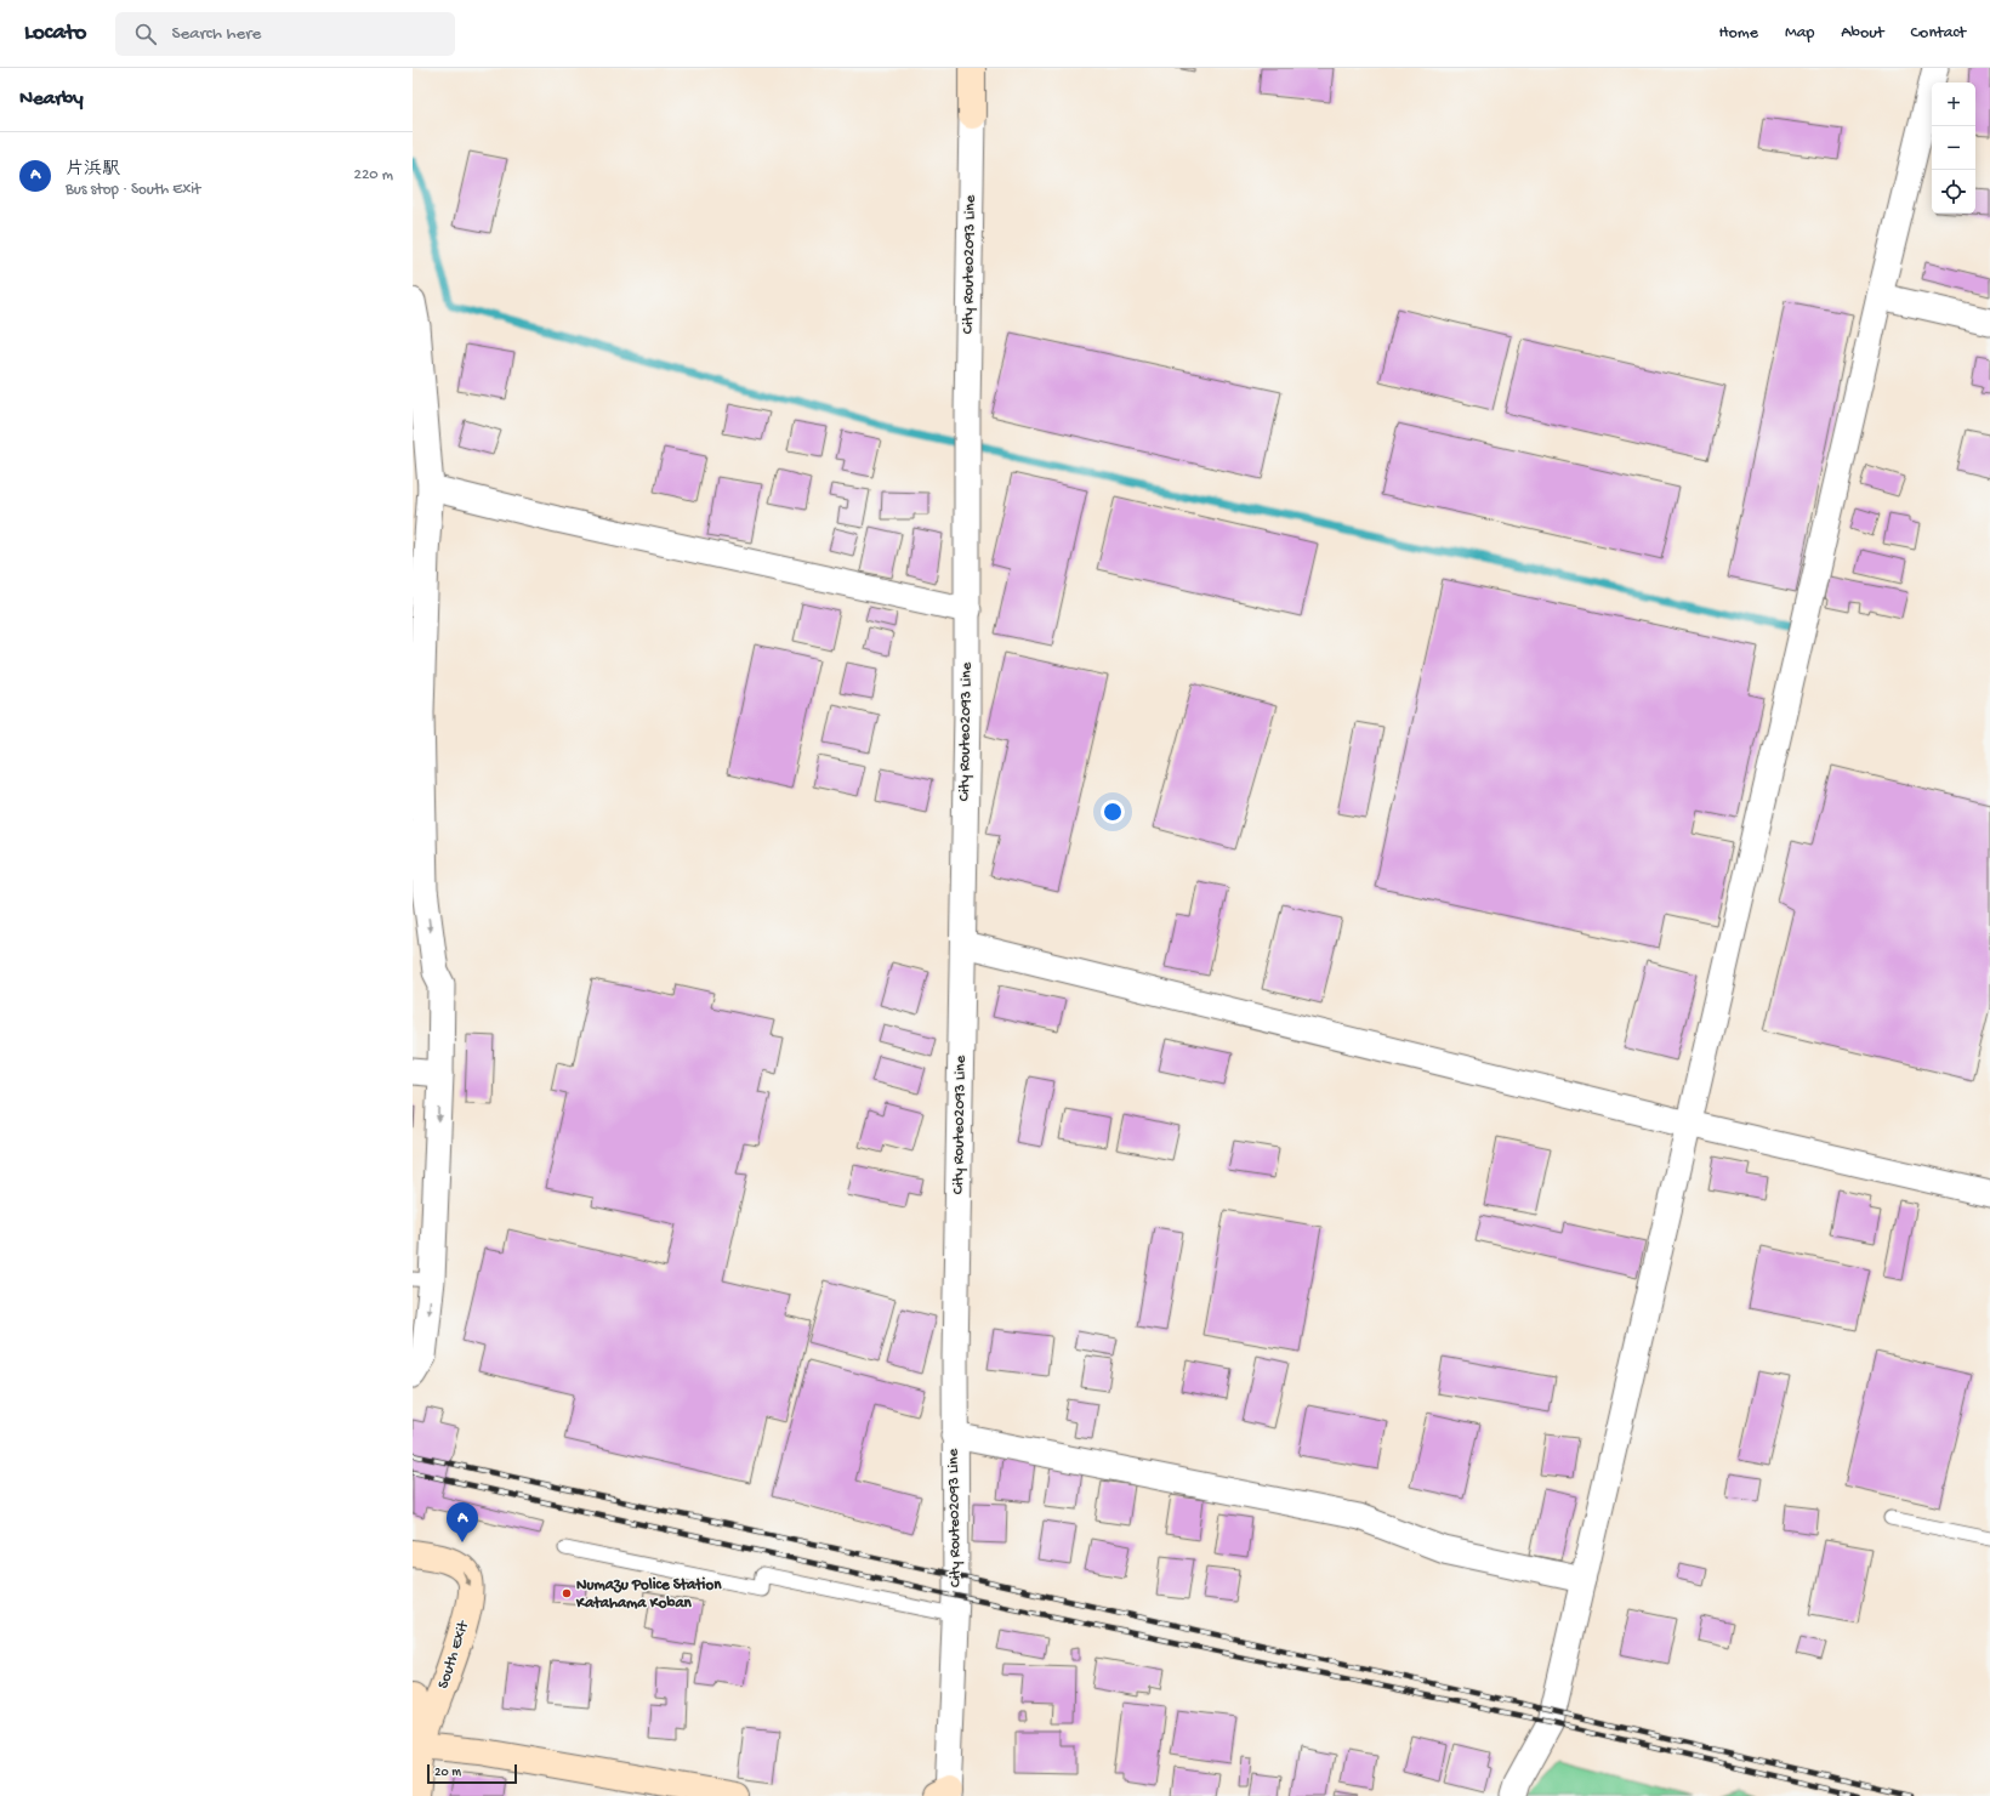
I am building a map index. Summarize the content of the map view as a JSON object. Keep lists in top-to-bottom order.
{
  "streets": {
    "street": ["City Route02093 Line", "South Exit"]
  },
  "one_way": ["South Exit"],
  "places": ["Numazu Police Station Katahama Koban"],
  "scale_bar": "20 m",
  "page": {
    "header": "Locato",
    "search": "Search here",
    "nav": [
      "Home",
      "Map",
      "About",
      "Contact"
    ],
    "heading": "Nearby",
    "map_buttons": ["+", "−"],
    "list": [
      {
        "mark": "A",
        "name": "片浜駅",
        "note": "Bus stop · South Exit",
        "value": "220 m"
      }
    ],
    "pins": "A",
    "scale": "20 m"
  }
}
